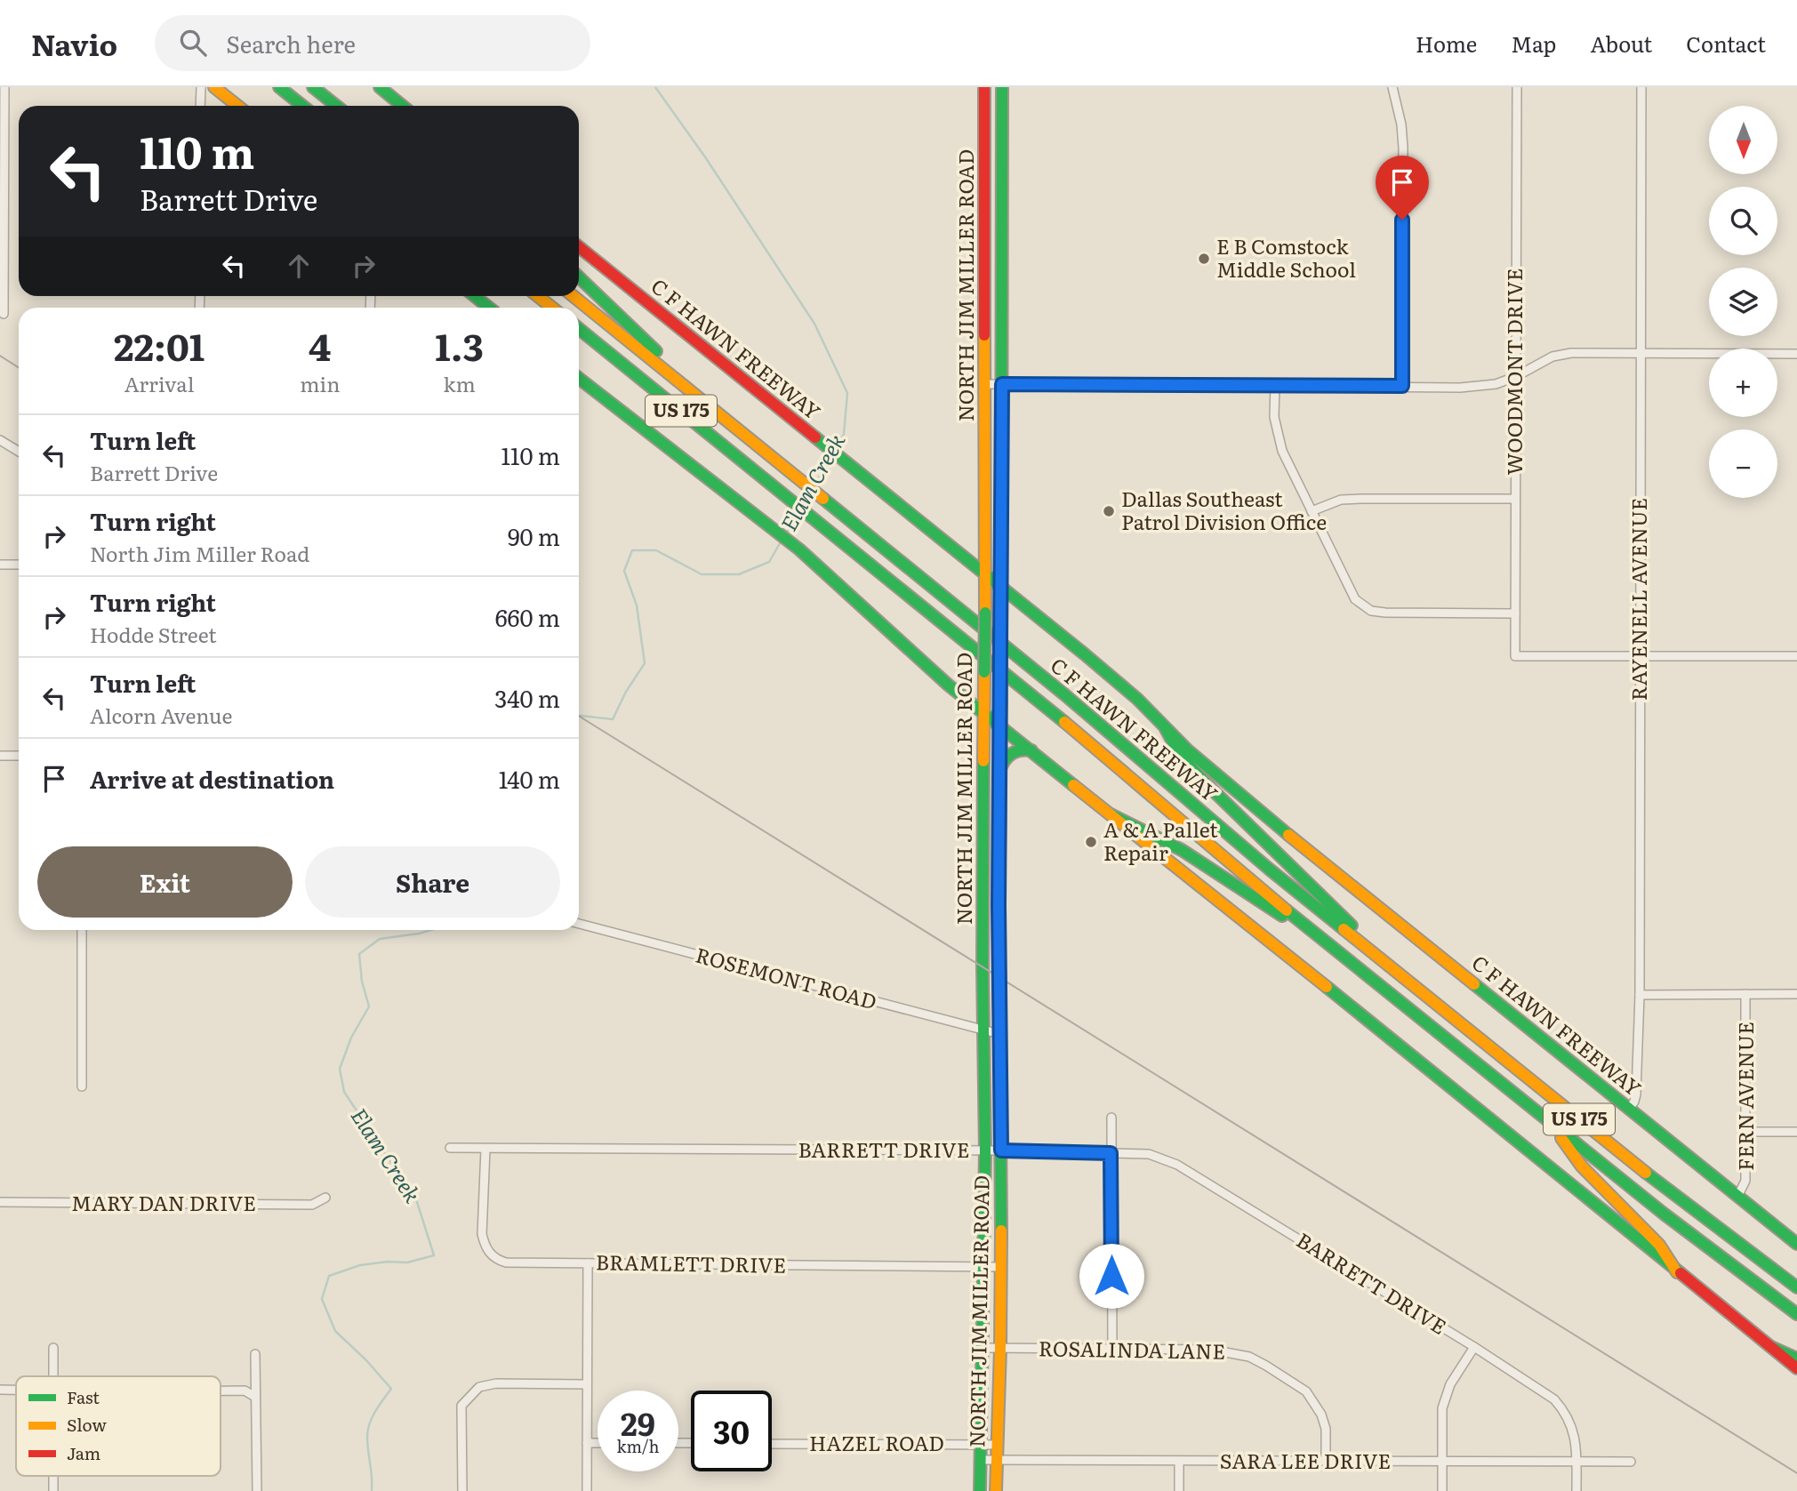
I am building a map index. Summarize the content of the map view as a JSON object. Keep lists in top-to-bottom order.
{
  "streets": {
    "main road": ["NORTH JIM MILLER ROAD", "C F HAWN FREEWAY", "US 175"],
    "street": [
      "WOODMONT DRIVE",
      "RAYENELL AVENUE",
      "ROSEMONT ROAD",
      "FERN AVENUE",
      "BARRETT DRIVE",
      "MARY DAN DRIVE",
      "BRAMLETT DRIVE",
      "ROSALINDA LANE",
      "HAZEL ROAD",
      "SARA LEE DRIVE"
    ]
  },
  "crossings": [
    ["NORTH JIM MILLER ROAD", "C F HAWN FREEWAY"],
    ["NORTH JIM MILLER ROAD", "ROSEMONT ROAD"],
    ["NORTH JIM MILLER ROAD", "BARRETT DRIVE"],
    ["NORTH JIM MILLER ROAD", "BRAMLETT DRIVE"],
    ["NORTH JIM MILLER ROAD", "ROSALINDA LANE"],
    ["NORTH JIM MILLER ROAD", "HAZEL ROAD"],
    ["NORTH JIM MILLER ROAD", "SARA LEE DRIVE"],
    ["C F HAWN FREEWAY", "RAYENELL AVENUE"],
    ["C F HAWN FREEWAY", "FERN AVENUE"],
    ["WOODMONT DRIVE", "RAYENELL AVENUE"],
    ["BARRETT DRIVE", "BRAMLETT DRIVE"],
    ["BARRETT DRIVE", "SARA LEE DRIVE"],
    ["ROSALINDA LANE", "SARA LEE DRIVE"]
  ],
  "water": ["Elam Creek"],
  "places": ["E B Comstock Middle School", "Dallas Southeast Patrol Division Office", "A & A Pallet Repair"],
  "legend": ["Fast", "Slow", "Jam"],
  "north": "bottom",
  "page": {
    "header": "Navio",
    "search": "Search here",
    "nav": [
      "Home",
      "Map",
      "About",
      "Contact"
    ],
    "map_buttons": ["+", "−"],
    "turn": ["110 m", "Barrett Drive"],
    "eta": [
      "22:01",
      "Arrival",
      "4",
      "min",
      "1.3",
      "km"
    ],
    "list": [
      {
        "name": "Turn left",
        "note": "Barrett Drive",
        "value": "110 m"
      },
      {
        "name": "Turn right",
        "note": "North Jim Miller Road",
        "value": "90 m"
      },
      {
        "name": "Turn right",
        "note": "Hodde Street",
        "value": "660 m"
      },
      {
        "name": "Turn left",
        "note": "Alcorn Avenue",
        "value": "340 m"
      },
      {
        "name": "Arrive at destination",
        "value": "140 m"
      }
    ],
    "buttons": ["Exit", "Share"],
    "speed": "29 km/h",
    "limit": "30"
  }
}
